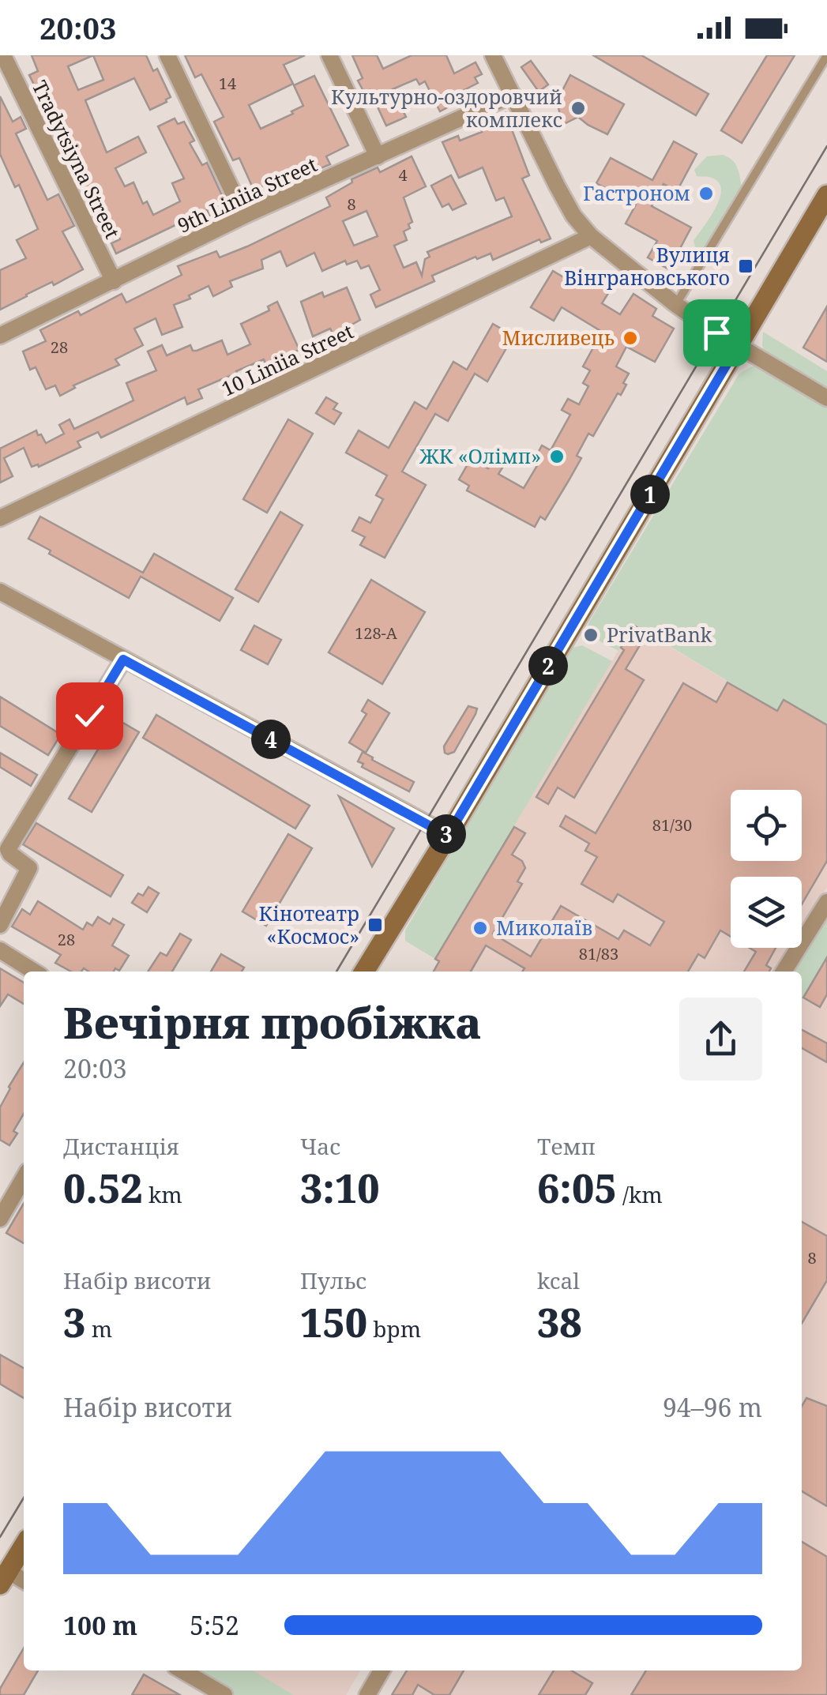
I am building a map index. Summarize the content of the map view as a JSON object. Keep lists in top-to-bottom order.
{
  "streets": {
    "street": ["Tradytsiyna Street", "9th Liniia Street", "10 Liniia Street"]
  },
  "crossings": [
    ["Tradytsiyna Street", "9th Liniia Street"]
  ],
  "places": {
    "other": [
      "Культурно-оздоровчий комплекс",
      "Гастроном",
      "Мисливець",
      "ЖК «Олімп»",
      "PrivatBank",
      "Миколаїв"
    ],
    "transit": ["Вулиця Вінграновського", "Кінотеатр «Космос»"]
  },
  "house_numbers": [
    "14",
    "4",
    "8",
    "28",
    "128-А",
    "81/30",
    "28",
    "81/83",
    "8"
  ],
  "page": {
    "status": "20:03",
    "pins": [
      "1",
      "2",
      "4",
      "3"
    ],
    "heading": ["Вечірня пробіжка", "20:03"],
    "stats": [
      ["Дистанція", "0.52 km"],
      ["Час", "3:10"],
      ["Темп", "6:05 /km"],
      ["Набір висоти", "3 m"],
      ["Пульс", "150 bpm"],
      ["kcal", "38"]
    ],
    "chart": ["Набір висоти", "94–96 m"],
    "list": [
      {
        "name": "100 m",
        "note": "5:52"
      }
    ]
  }
}
